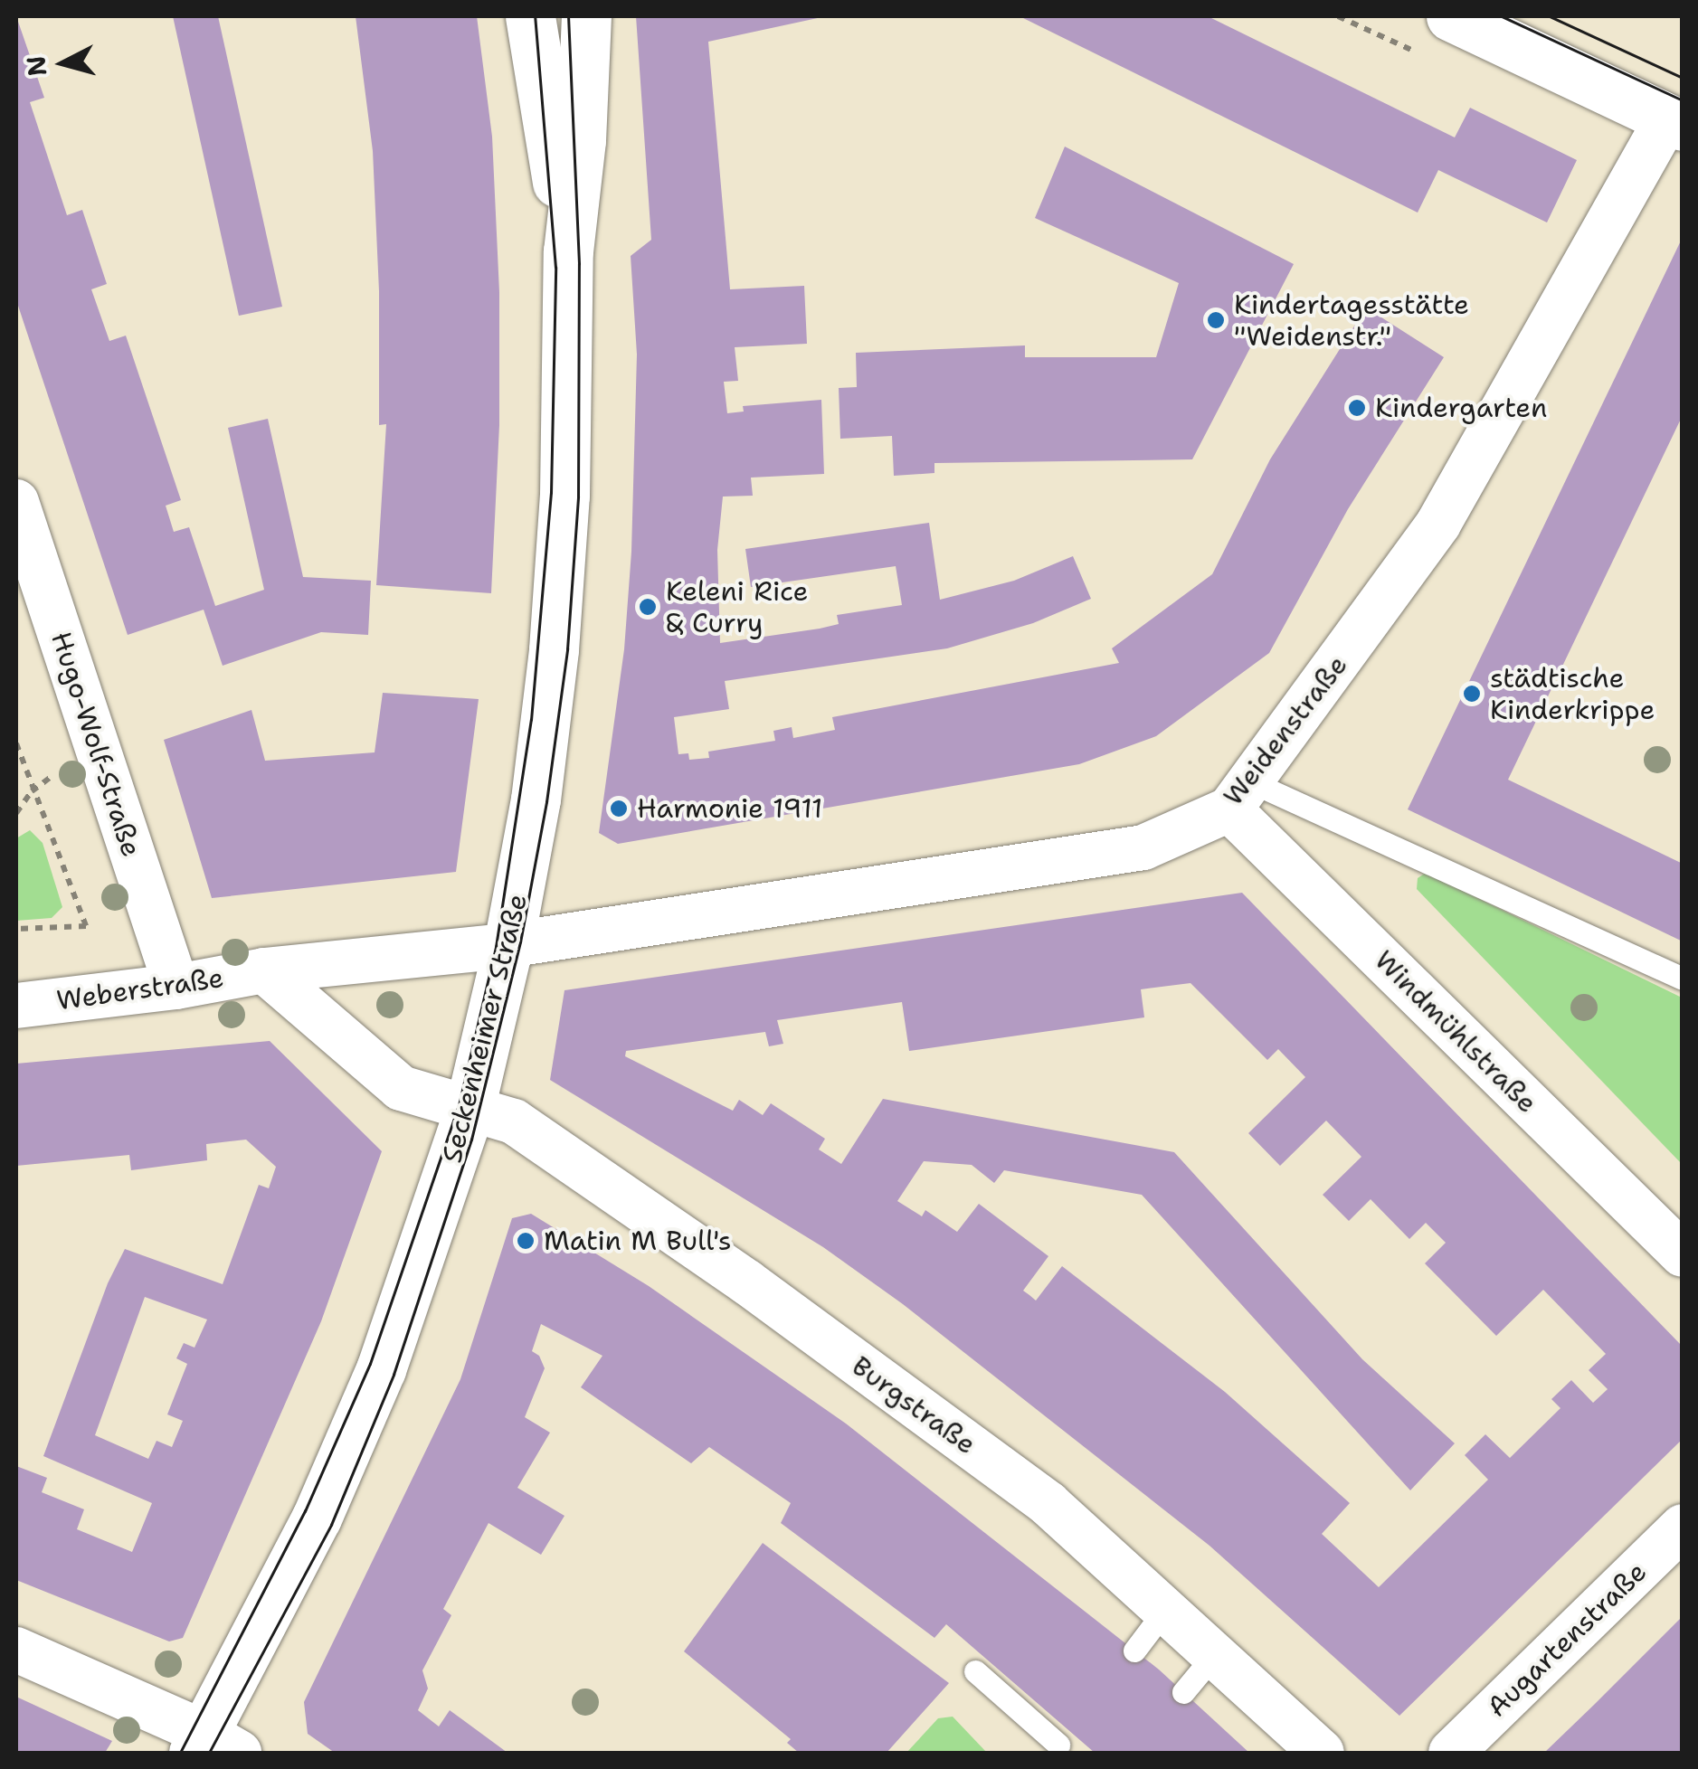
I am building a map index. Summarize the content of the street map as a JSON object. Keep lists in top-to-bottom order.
{
  "streets": {
    "street": [
      "Weidenstraße",
      "Hugo-Wolf-Straße",
      "Weberstraße",
      "Seckenheimer Straße",
      "Windmühlstraße",
      "Burgstraße",
      "Augartenstraße"
    ]
  },
  "crossings": [
    ["Weidenstraße", "Weberstraße"],
    ["Weidenstraße", "Seckenheimer Straße"],
    ["Weidenstraße", "Windmühlstraße"],
    ["Hugo-Wolf-Straße", "Weberstraße"],
    ["Weberstraße", "Seckenheimer Straße"],
    ["Seckenheimer Straße", "Burgstraße"]
  ],
  "places": [
    "Kindertagesstätte \"Weidenstr.\"",
    "Kindergarten",
    "Keleni Rice & Curry",
    "städtische Kinderkrippe",
    "Harmonie 1911",
    "Matin M Bull's"
  ],
  "north": "left"
}
